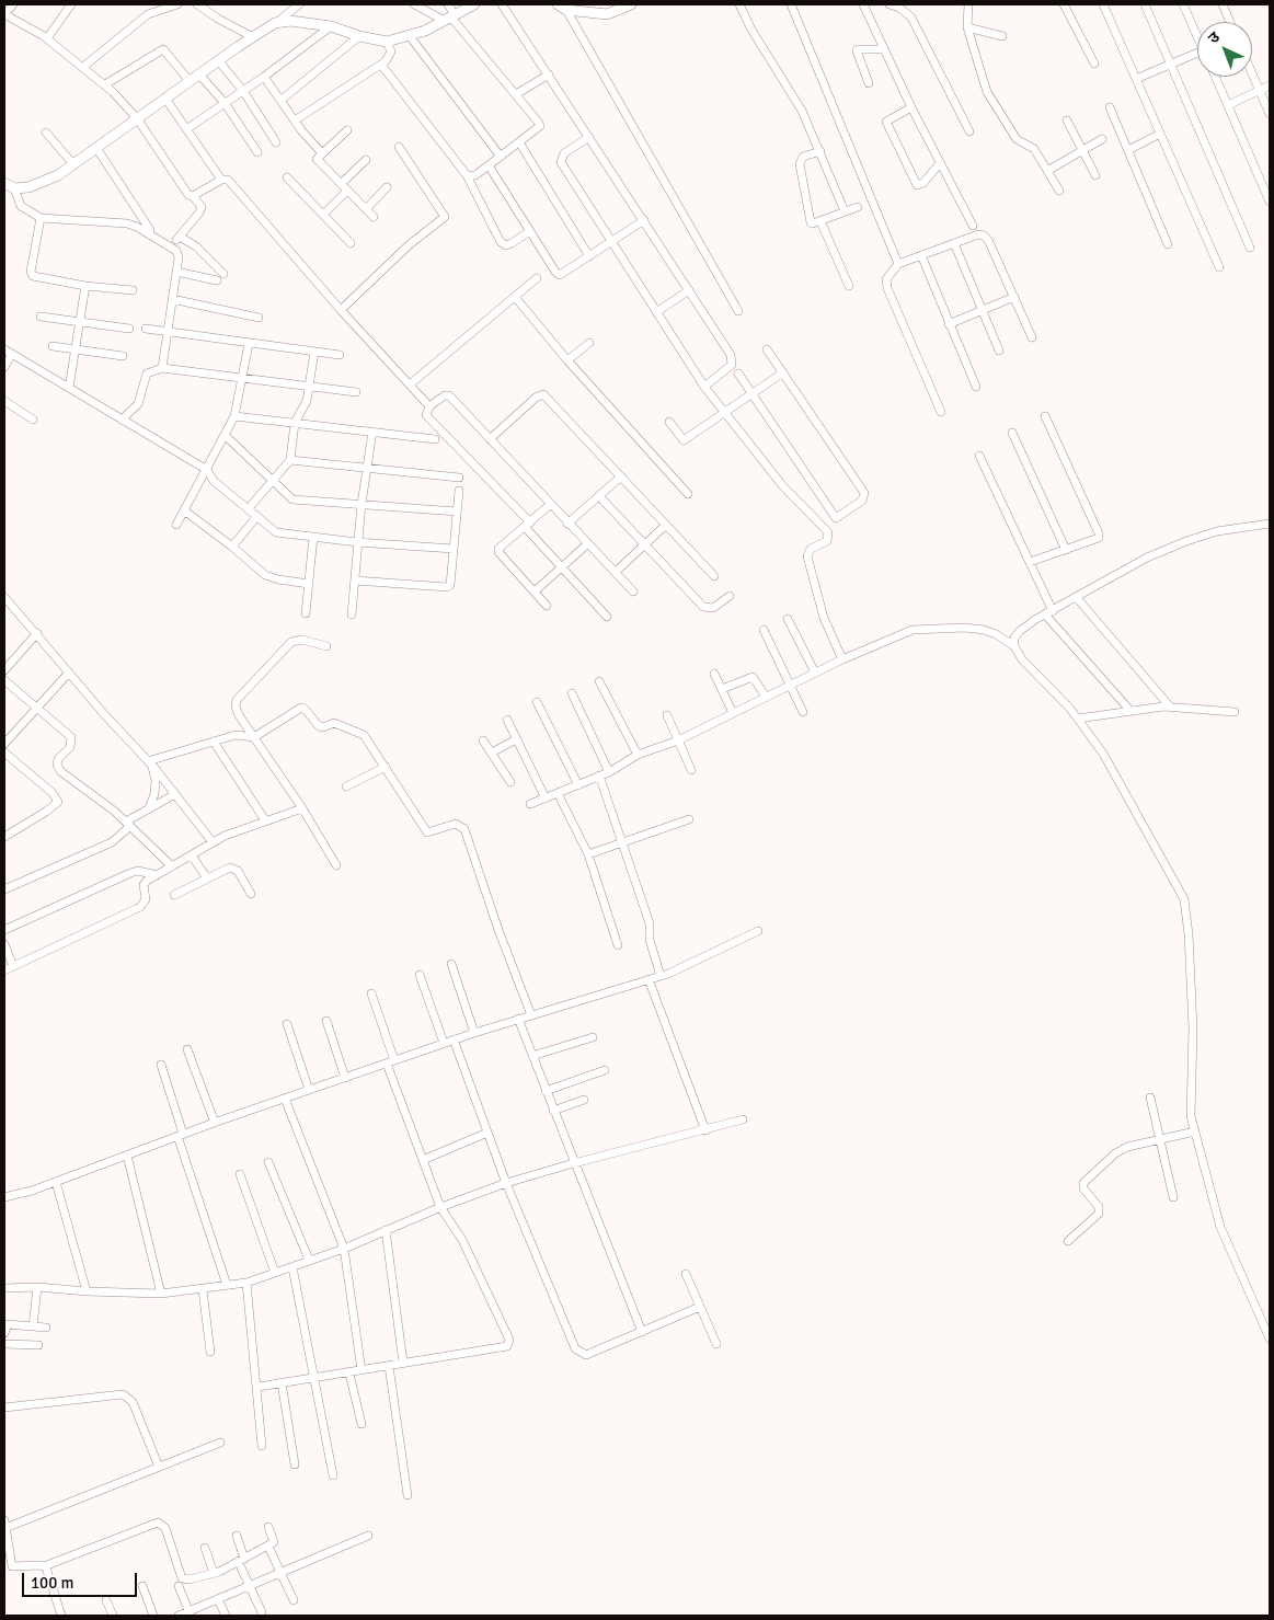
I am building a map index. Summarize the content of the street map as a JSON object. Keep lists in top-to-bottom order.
{
  "scale_bar": "100 m",
  "north": "top left"
}
